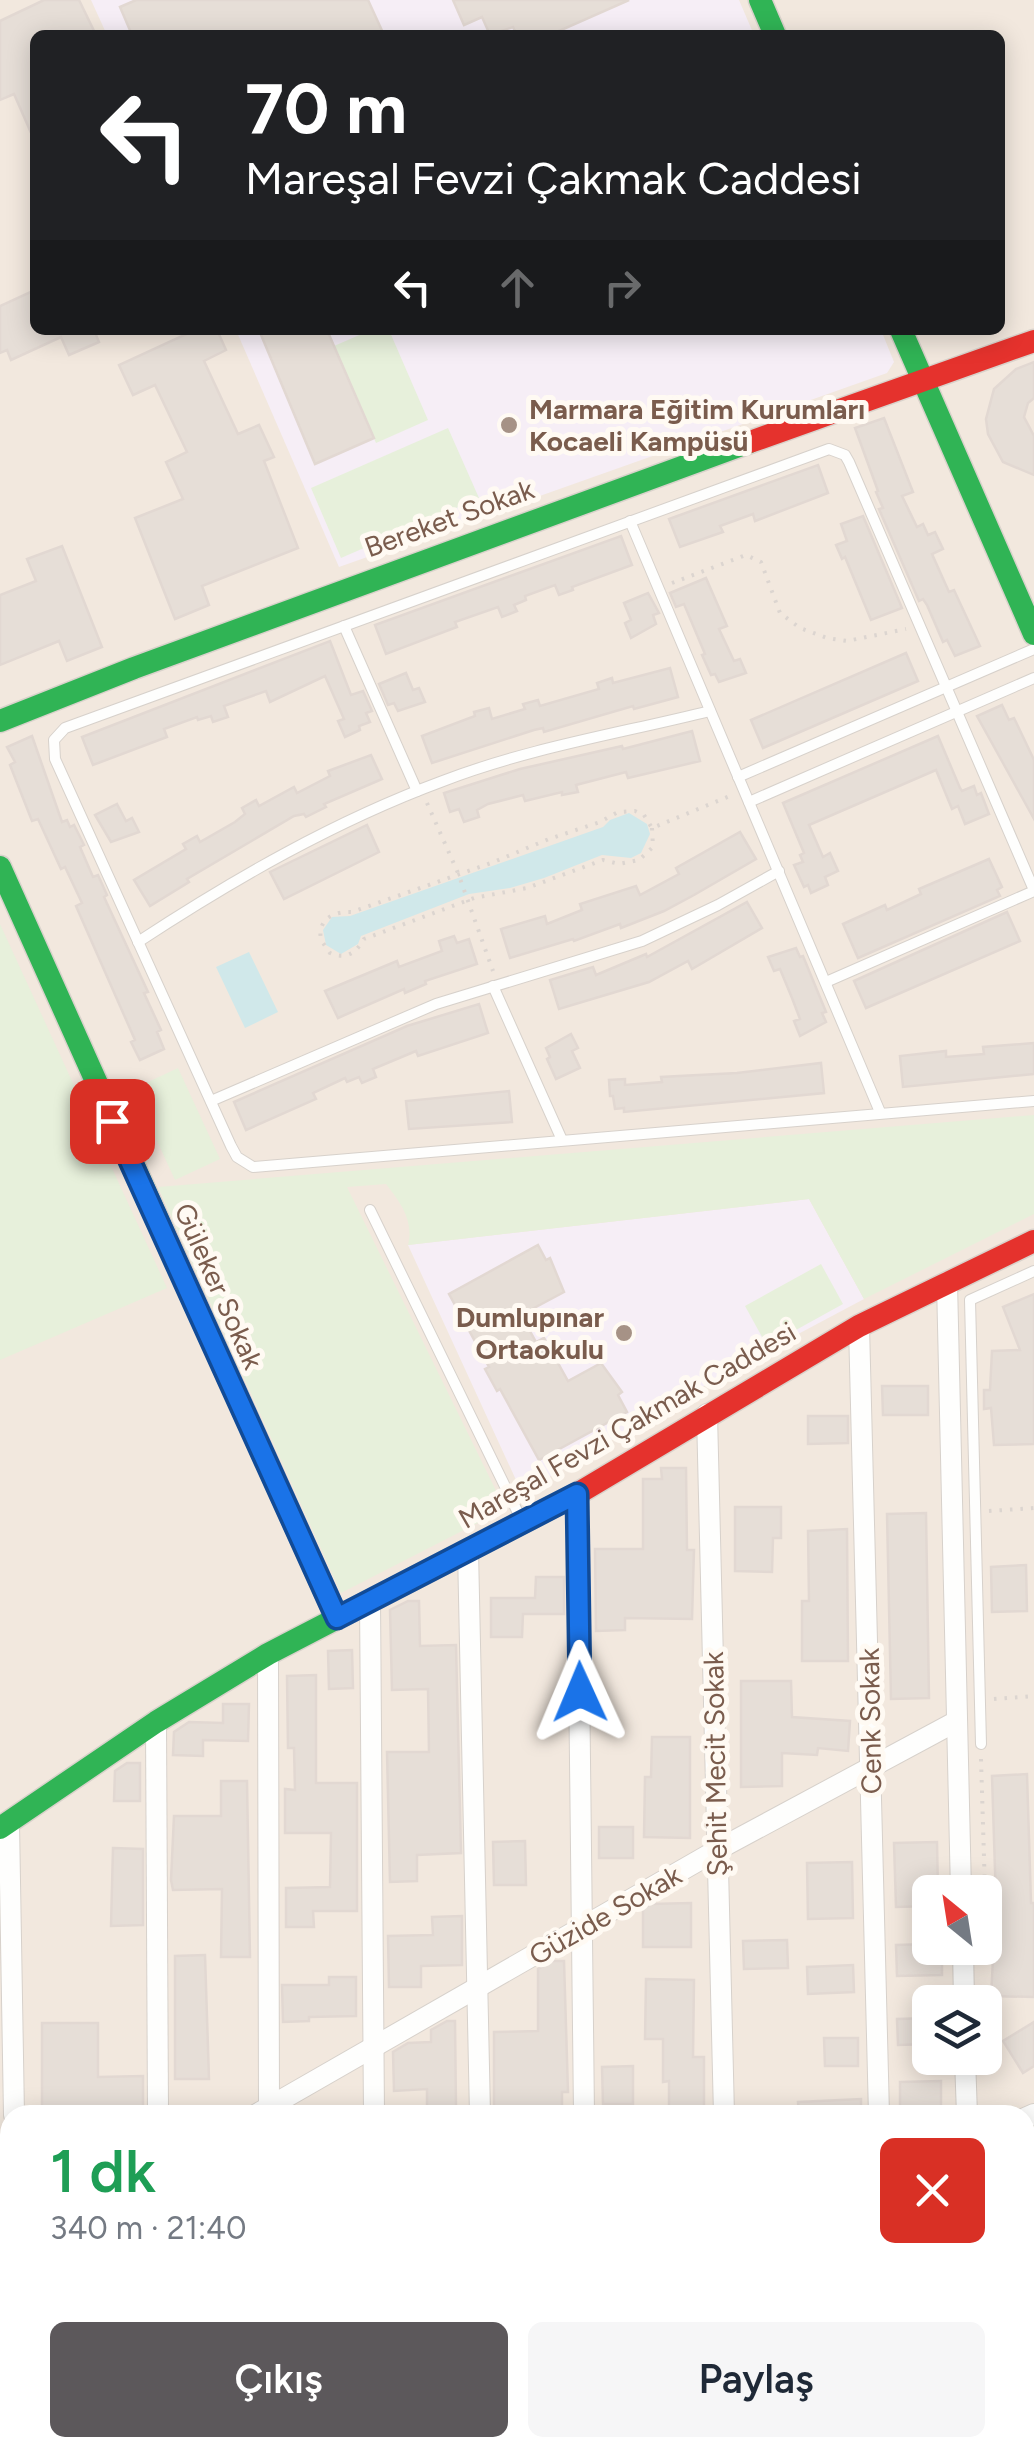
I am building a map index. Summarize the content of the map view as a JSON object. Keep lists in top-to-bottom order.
{
  "streets": {
    "street": [
      "Bereket Sokak",
      "Güleker Sokak",
      "Mareşal Fevzi Çakmak Caddesi",
      "Cenk Sokak",
      "Şehit Mecit Sokak",
      "Güzide Sokak"
    ]
  },
  "crossings": [
    ["Güleker Sokak", "Mareşal Fevzi Çakmak Caddesi"],
    ["Mareşal Fevzi Çakmak Caddesi", "Cenk Sokak"],
    ["Mareşal Fevzi Çakmak Caddesi", "Şehit Mecit Sokak"],
    ["Cenk Sokak", "Güzide Sokak"],
    ["Şehit Mecit Sokak", "Güzide Sokak"]
  ],
  "places": ["Marmara Eğitim Kurumları Kocaeli Kampüsü", "Dumlupınar Ortaokulu"],
  "north": "top left",
  "page": {
    "turn": ["70 m", "Mareşal Fevzi Çakmak Caddesi"],
    "heading": ["1 dk", "340 m · 21:40"],
    "buttons": ["Çıkış", "Paylaş"]
  }
}
